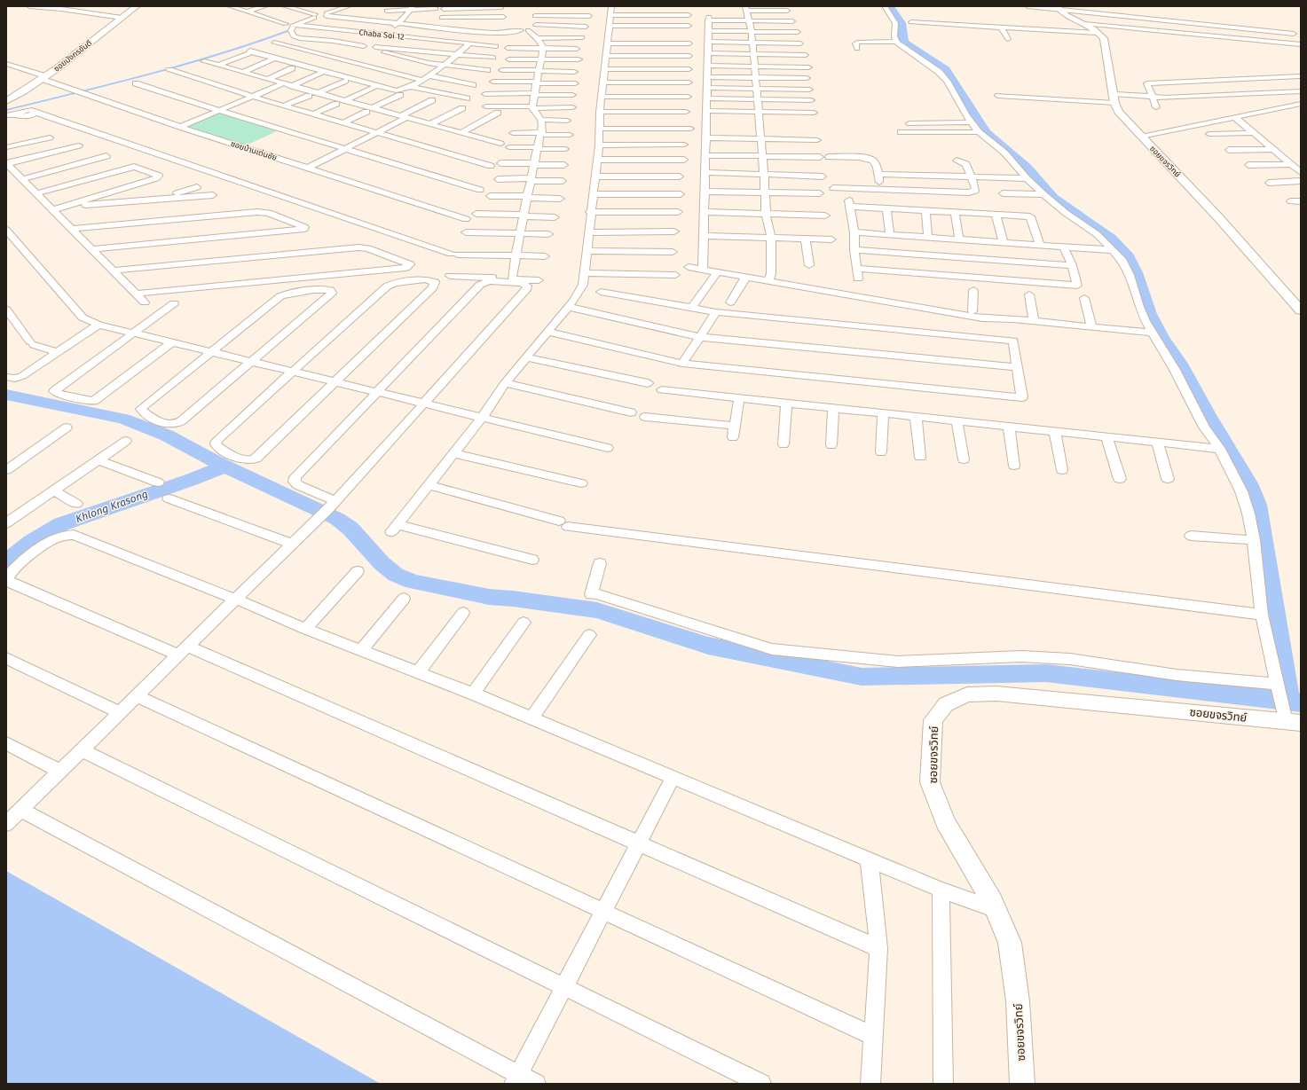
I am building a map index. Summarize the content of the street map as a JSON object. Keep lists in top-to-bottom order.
{
  "streets": {
    "street": [
      "Chaba Soi 12",
      "ซอยมังกรขันดี",
      "ซอยบ้านเด่นชัย",
      "ซอยขจรวิทย์"
    ]
  },
  "crossings": [
    ["ซอยมังกรขันดี", "ซอยบ้านเด่นชัย"]
  ],
  "water": ["Khlong Krasong"]
}
